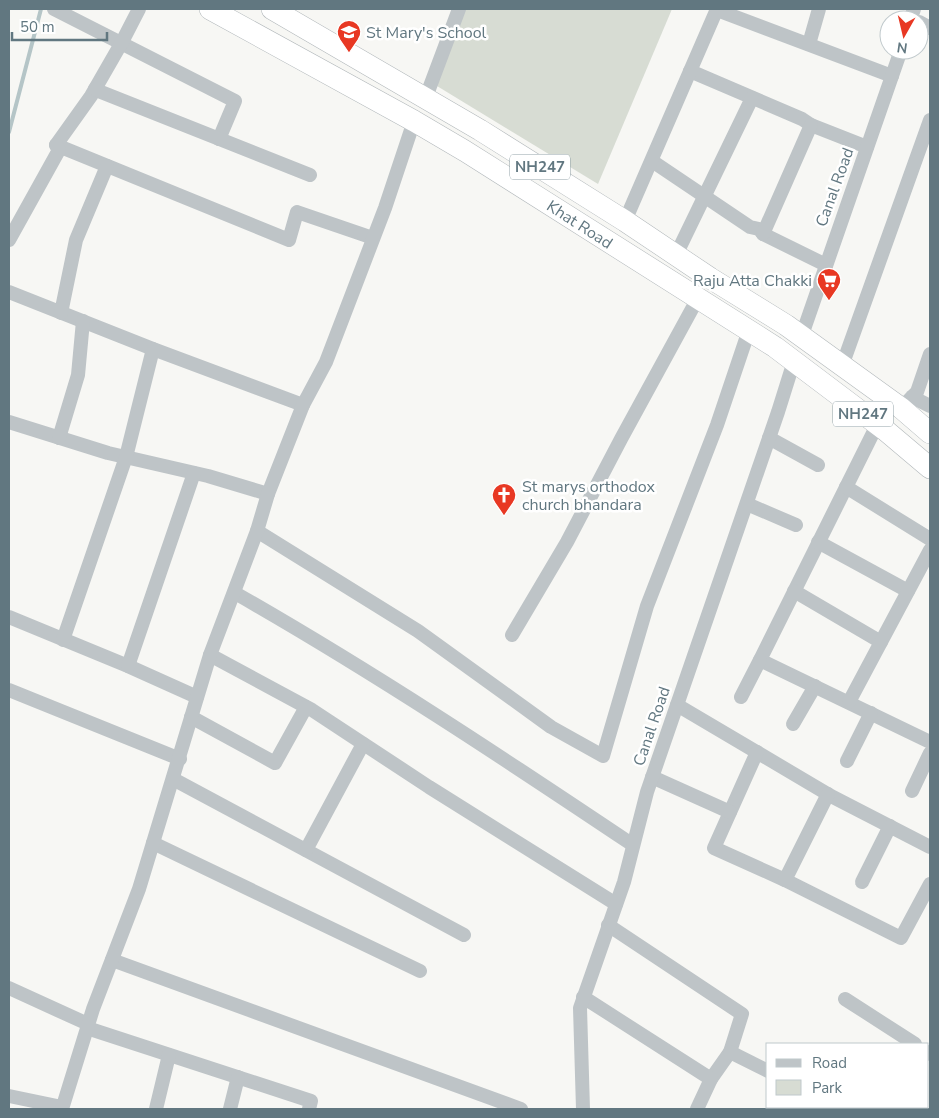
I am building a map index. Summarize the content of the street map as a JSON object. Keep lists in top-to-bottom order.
{
  "streets": {
    "highway": ["NH247", "Khat Road"],
    "street": ["Canal Road"]
  },
  "crossings": [
    ["Canal Road", "Khat Road"]
  ],
  "places": {
    "school or university": ["St Mary's School"],
    "supermarket": ["Raju Atta Chakki"],
    "church": ["St marys orthodox church bhandara"]
  },
  "legend": ["Road", "Park"],
  "scale_bar": "50 m",
  "north": "bottom"
}
